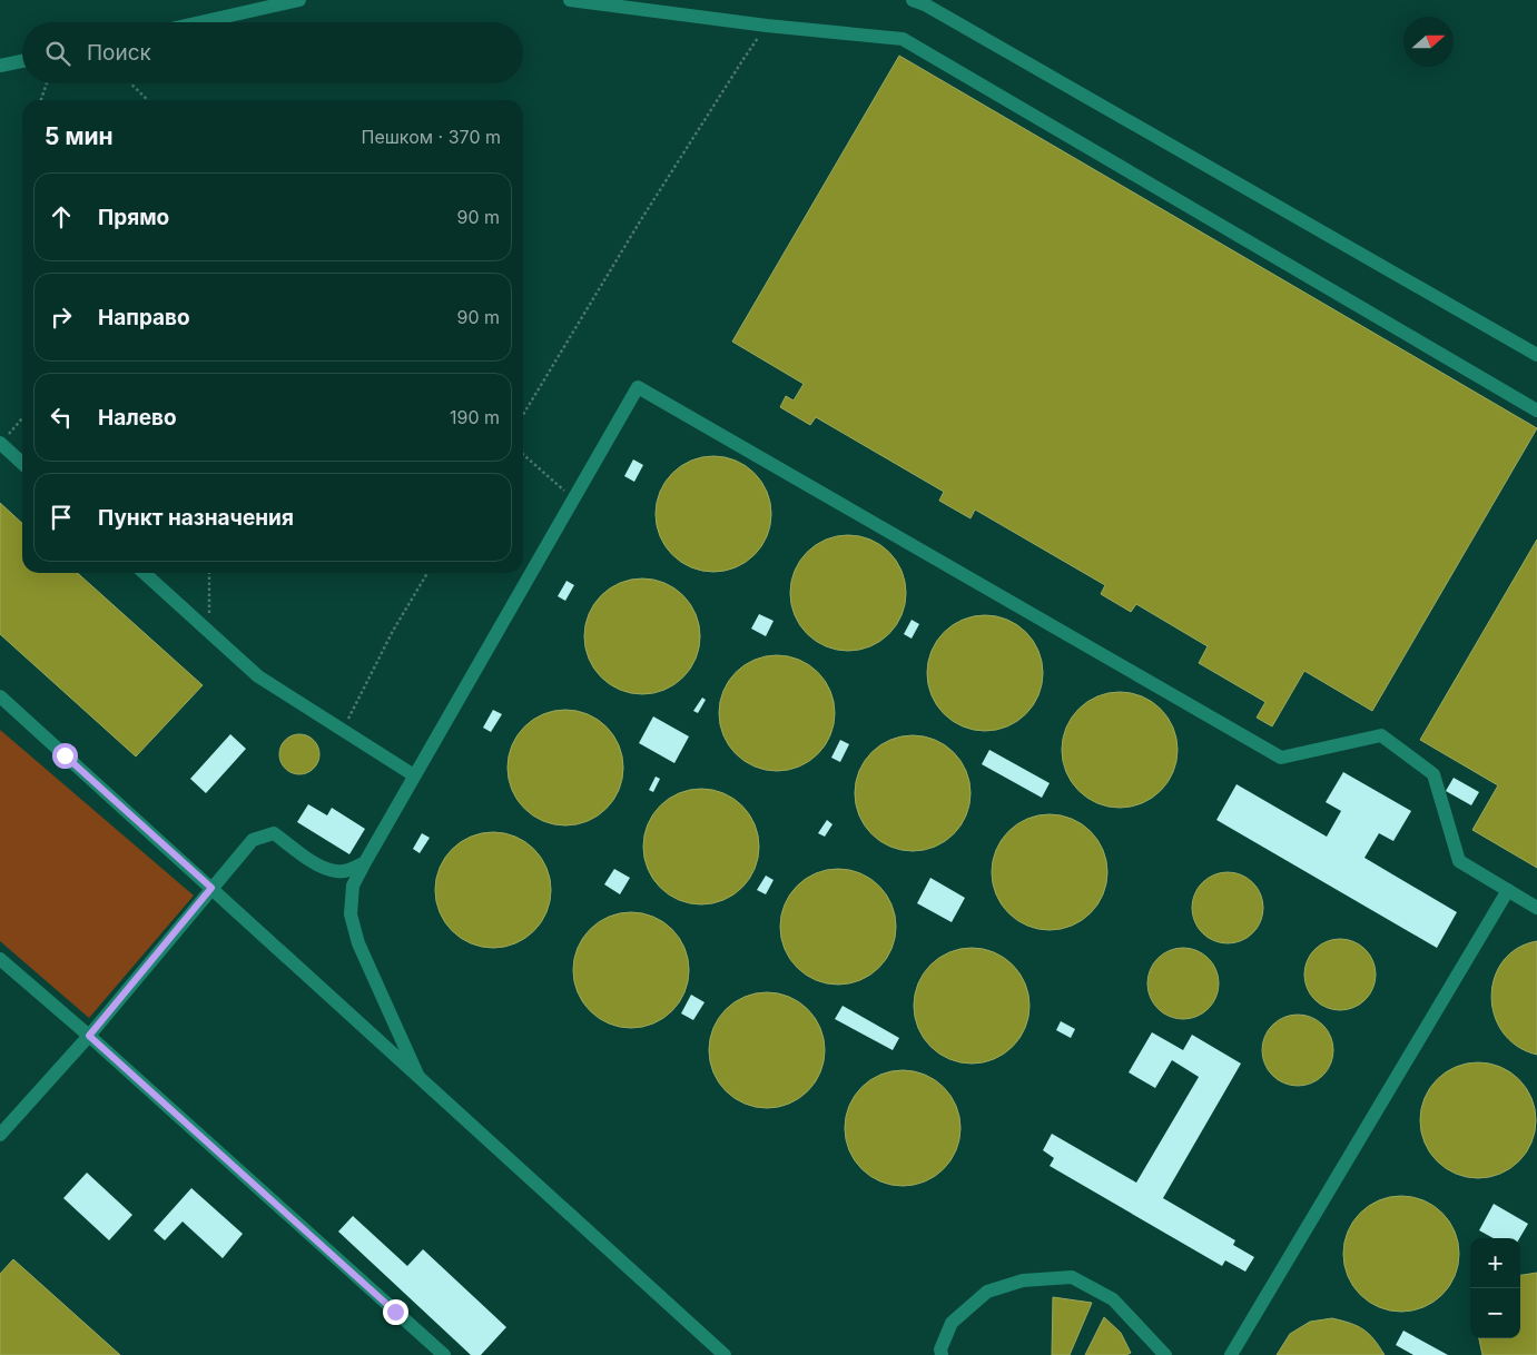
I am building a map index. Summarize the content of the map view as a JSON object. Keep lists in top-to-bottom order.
{
  "north": "right",
  "page": {
    "search": "Поиск",
    "heading": ["5 мин", "Пешком · 370 m"],
    "list": [
      ["Прямо", "90 m"],
      ["Направо", "90 m"],
      ["Налево", "190 m"],
      "Пункт назначения"
    ],
    "map_buttons": ["+", "−"]
  }
}
